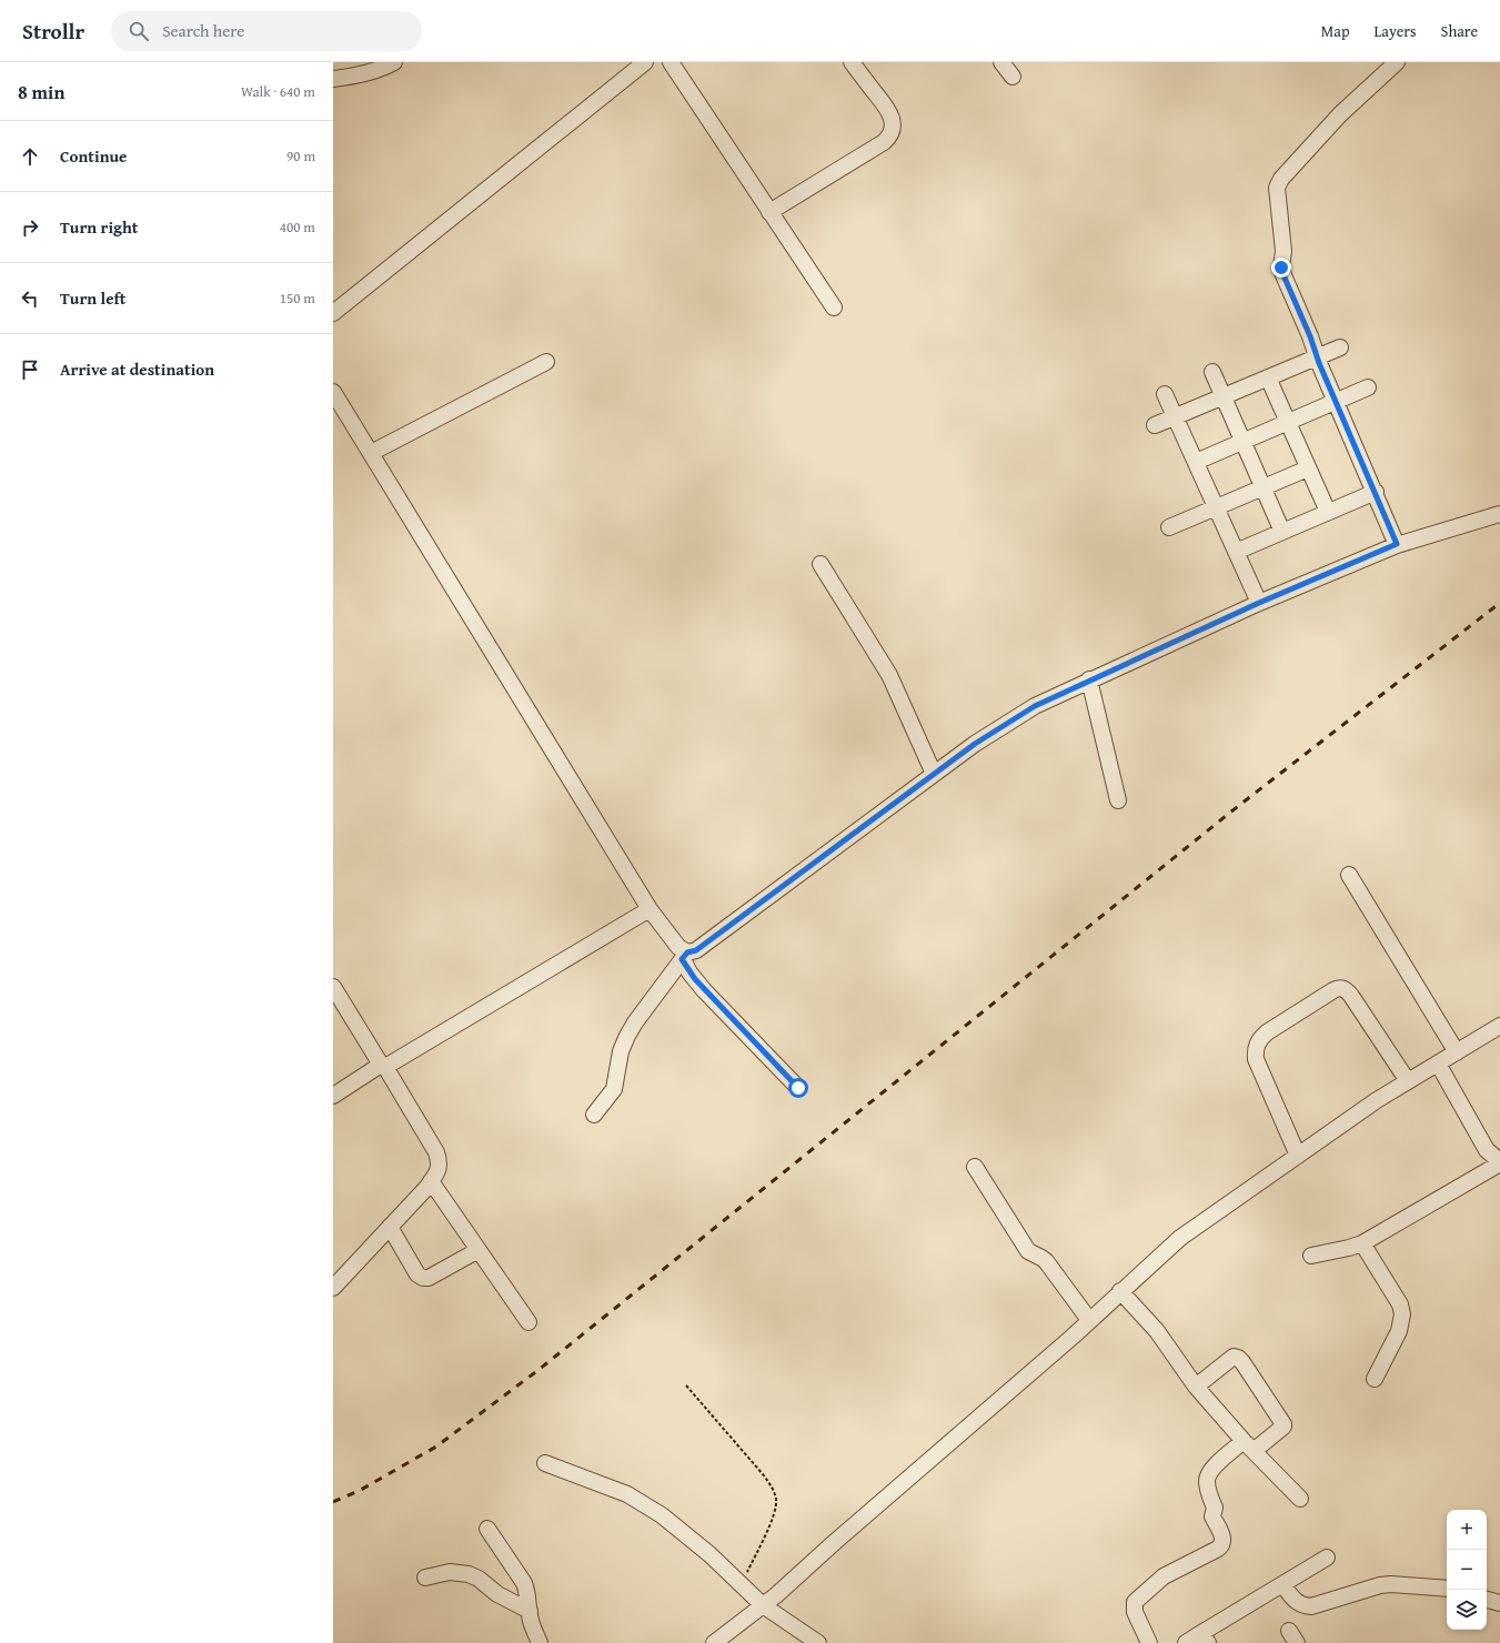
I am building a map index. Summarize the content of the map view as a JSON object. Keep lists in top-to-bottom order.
{
  "page": {
    "header": "Strollr",
    "search": "Search here",
    "nav": ["Map", "Layers", "Share"],
    "heading": ["8 min", "Walk · 640 m"],
    "list": [
      ["Continue", "90 m"],
      ["Turn right", "400 m"],
      ["Turn left", "150 m"],
      "Arrive at destination"
    ],
    "map_buttons": ["+", "−"]
  }
}
